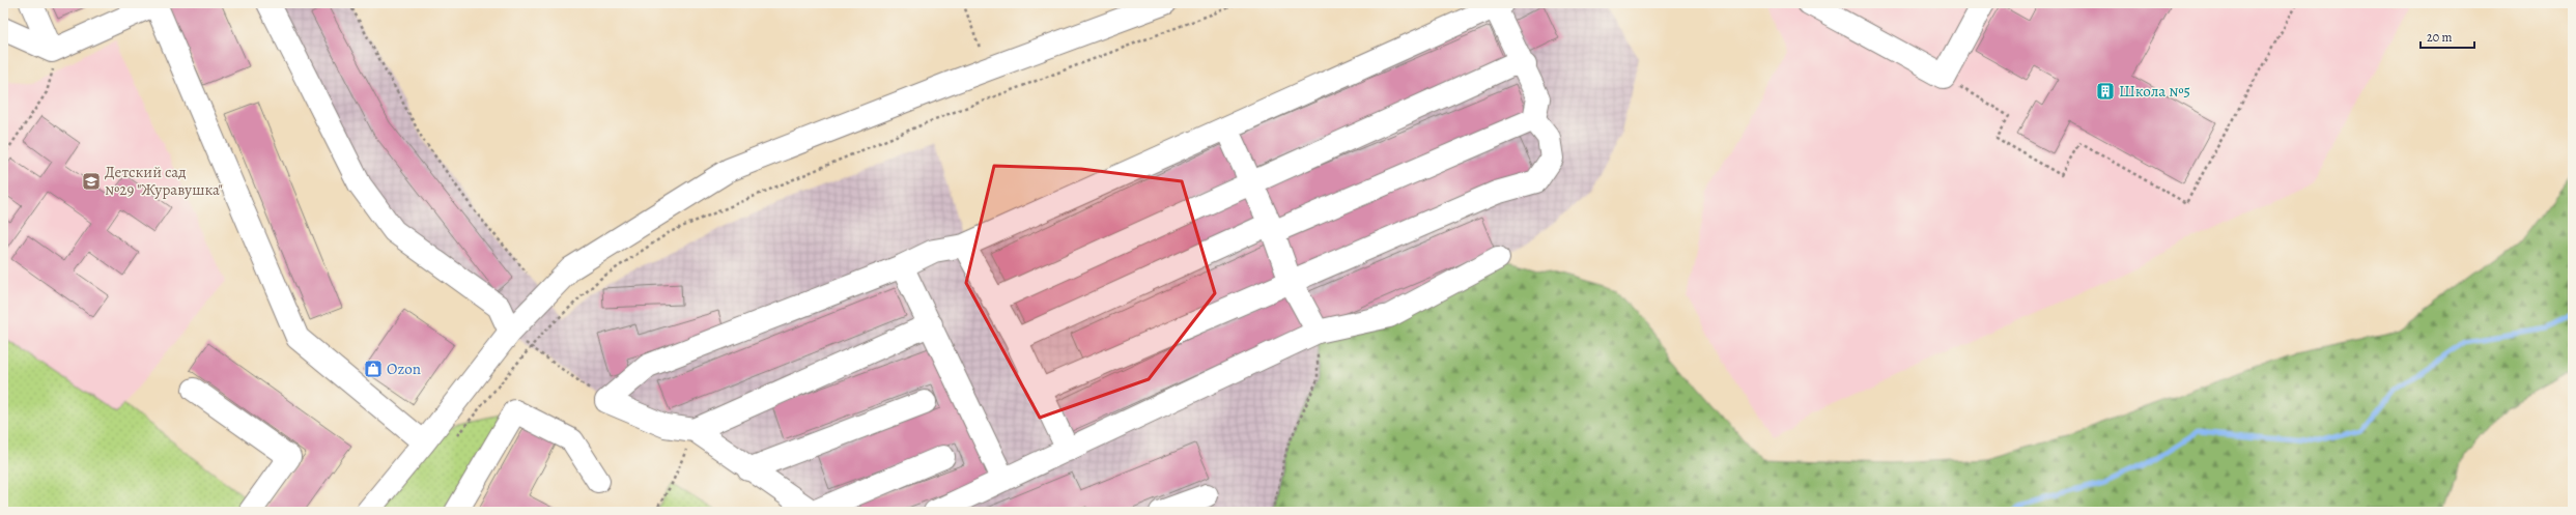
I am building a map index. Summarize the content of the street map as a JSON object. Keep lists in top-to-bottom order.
{
  "places": {
    "building": ["Школа №5"],
    "school or university": ["Детский сад №29 \"Журавушка\""],
    "shop": ["Ozon"]
  },
  "scale_bar": "20 m"
}
